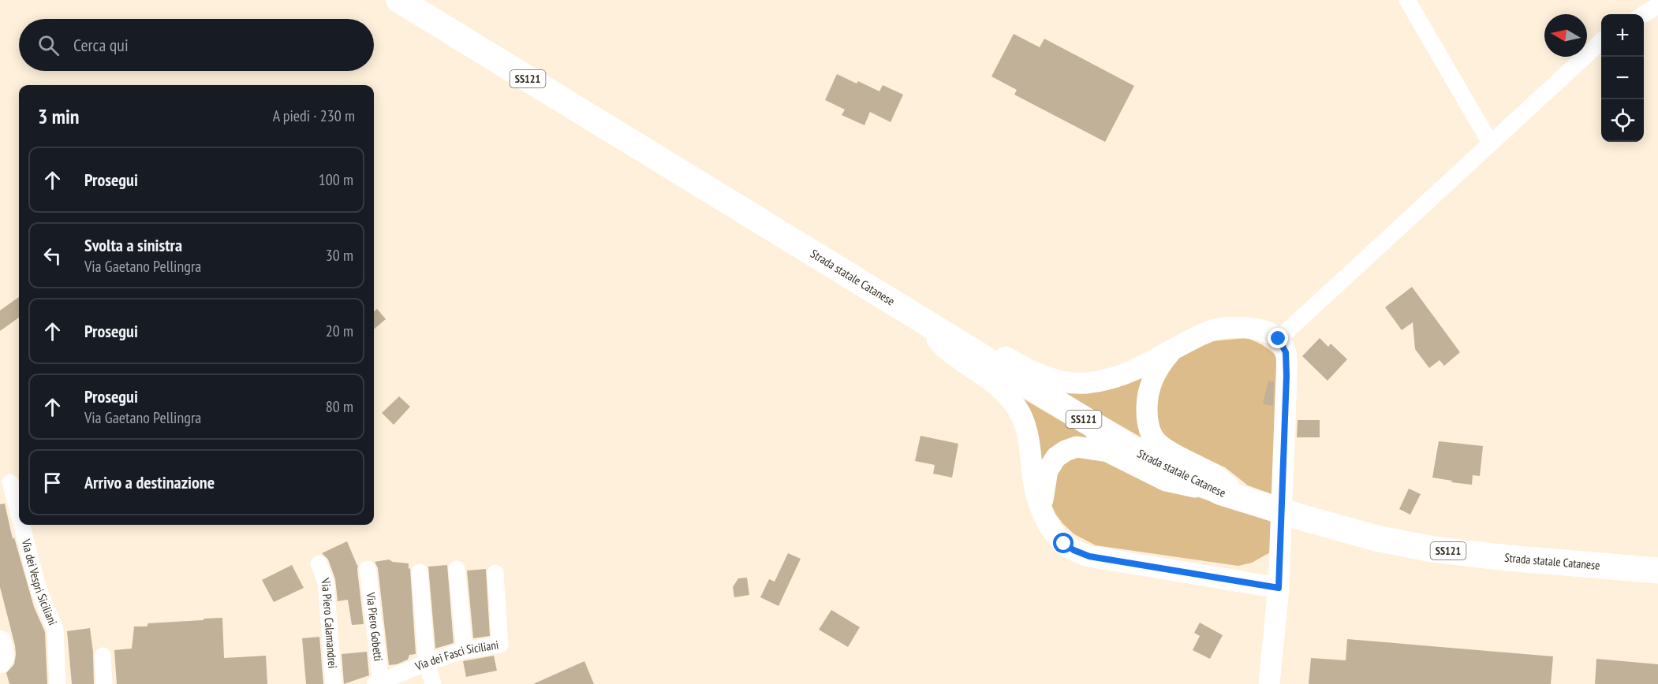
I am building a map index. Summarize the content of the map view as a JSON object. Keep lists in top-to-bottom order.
{
  "streets": {
    "main road": ["SS121", "Strada statale Catanese"],
    "street": [
      "Via dei Vespri Siciliani",
      "Via Piero Calamandrei",
      "Via Piero Gobetti",
      "Via dei Fasci Siciliani"
    ]
  },
  "crossings": [
    ["Via Piero Gobetti", "Via dei Fasci Siciliani"]
  ],
  "north": "left",
  "page": {
    "map_buttons": ["+", "−"],
    "search": "Cerca qui",
    "heading": ["3 min", "A piedi · 230 m"],
    "list": [
      ["Prosegui", "100 m"],
      ["Svolta a sinistra", "Via Gaetano Pellingra", "30 m"],
      ["Prosegui", "20 m"],
      ["Prosegui", "Via Gaetano Pellingra", "80 m"],
      "Arrivo a destinazione"
    ]
  }
}
